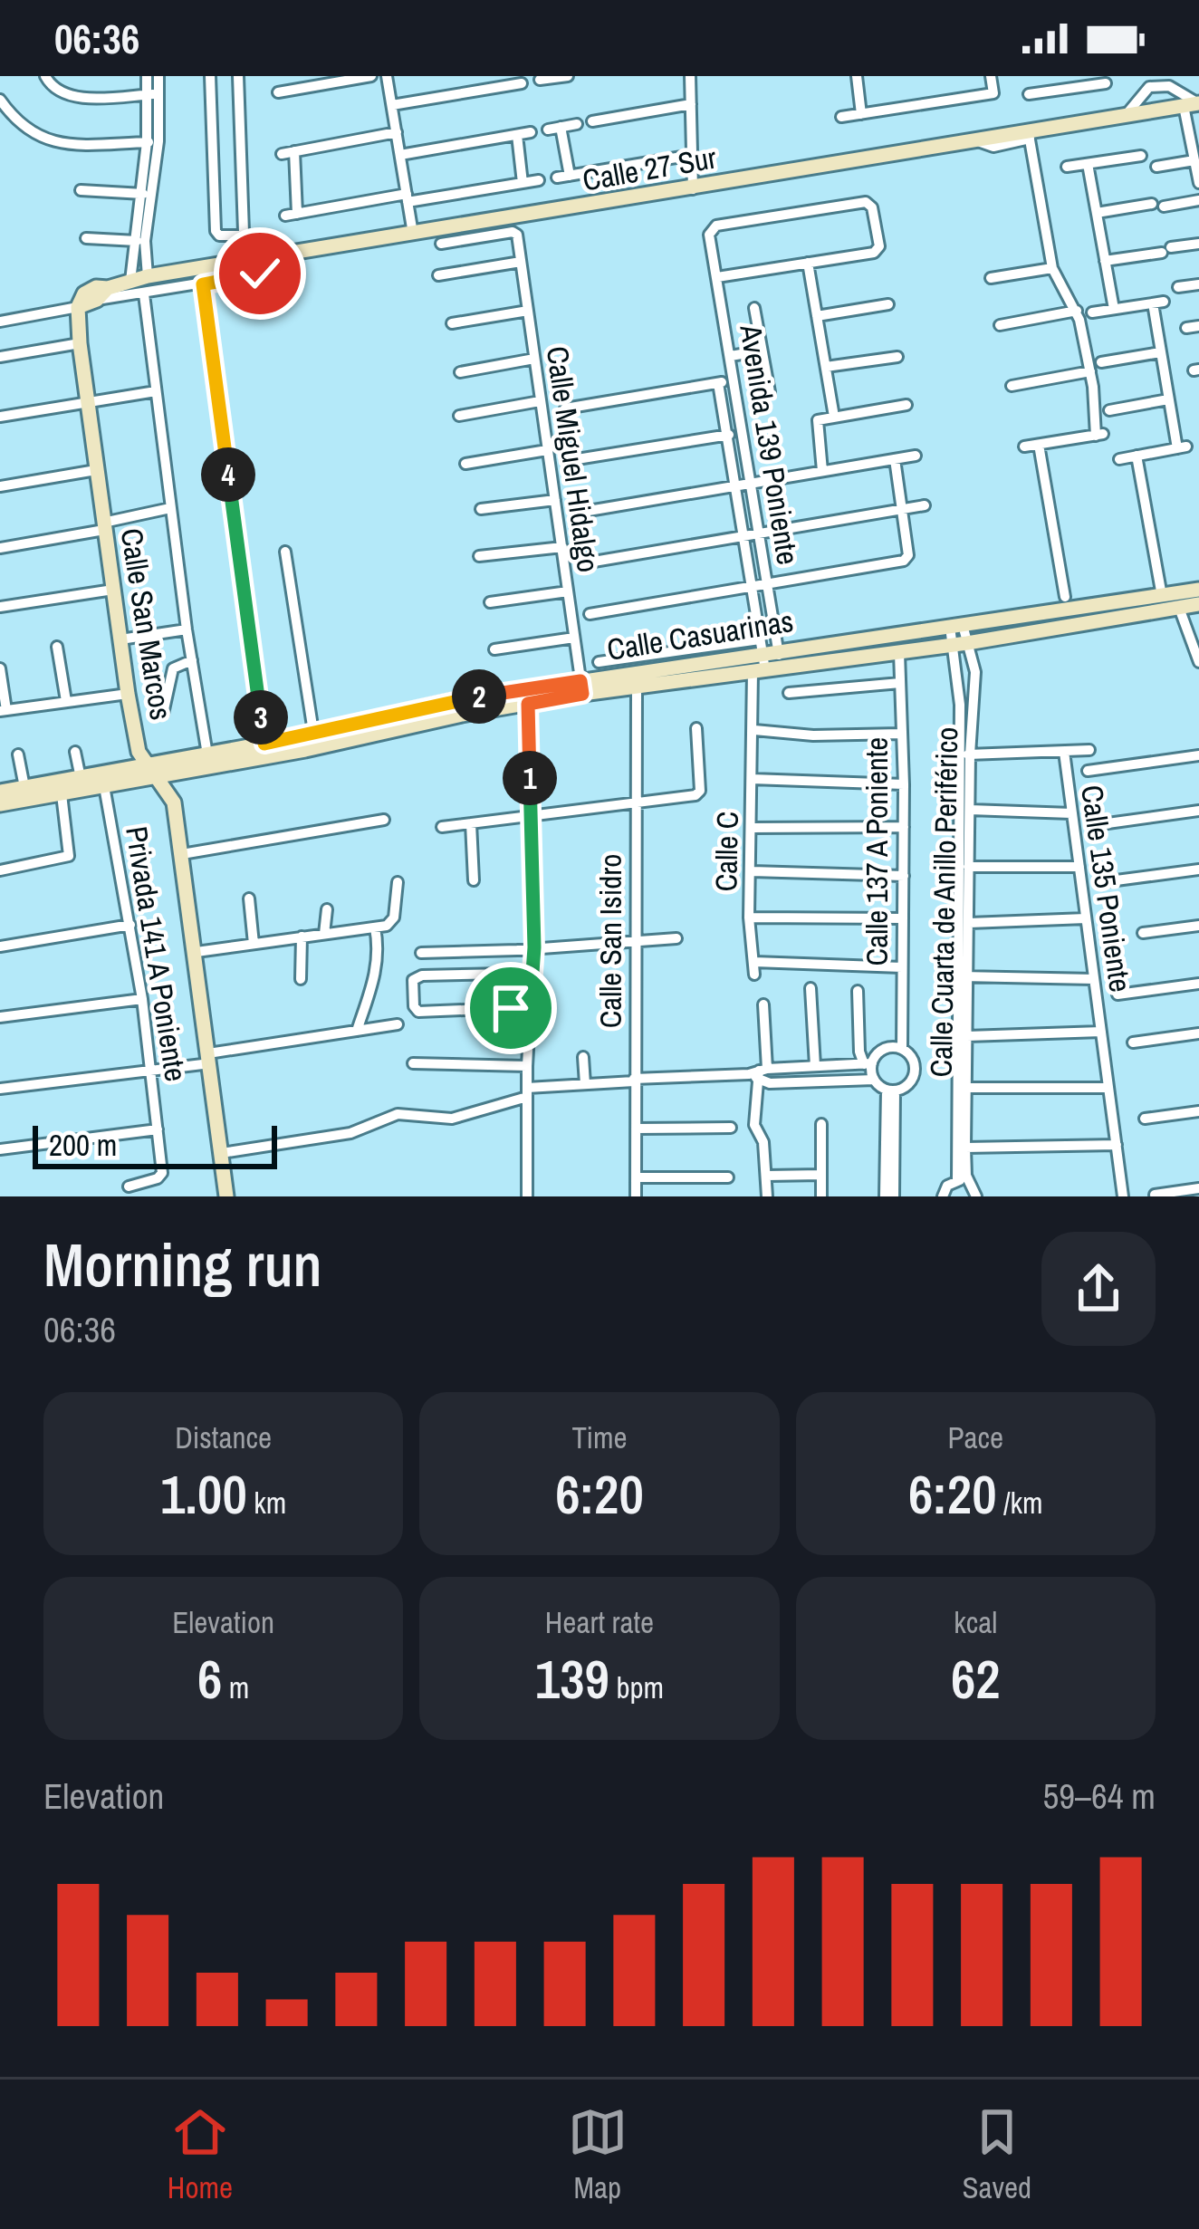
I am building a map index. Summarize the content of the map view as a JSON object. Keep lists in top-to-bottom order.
{
  "streets": {
    "main road": ["Calle 27 Sur", "Calle San Marcos", "Calle Casuarinas"],
    "street": [
      "Avenida 139 Poniente",
      "Calle Miguel Hidalgo",
      "Calle C",
      "Calle 137 A Poniente",
      "Calle 135 Poniente",
      "Calle Cuarta de Anillo Periférico",
      "Calle San Isidro",
      "Privada 141 A Poniente"
    ]
  },
  "crossings": [
    ["Calle 27 Sur", "Calle San Marcos"],
    ["Avenida 139 Poniente", "Calle Casuarinas"],
    ["Avenida 139 Poniente", "Calle C"],
    ["Calle Miguel Hidalgo", "Calle Casuarinas"],
    ["Calle San Marcos", "Calle Casuarinas"],
    ["Calle Casuarinas", "Calle C"],
    ["Calle Casuarinas", "Calle 137 A Poniente"],
    ["Calle Casuarinas", "Calle Cuarta de Anillo Periférico"],
    ["Calle Casuarinas", "Calle San Isidro"],
    ["Calle C", "Calle 137 A Poniente"]
  ],
  "scale_bar": "200 m",
  "page": {
    "status": "06:36",
    "pins": [
      "4",
      "2",
      "3",
      "1"
    ],
    "scale": "200 m",
    "heading": ["Morning run", "06:36"],
    "stats": [
      ["Distance", "1.00 km"],
      ["Time", "6:20"],
      ["Pace", "6:20 /km"],
      ["Elevation", "6 m"],
      ["Heart rate", "139 bpm"],
      ["kcal", "62"]
    ],
    "chart": ["Elevation", "59–64 m"],
    "tabs": ["Home", "Map", "Saved"]
  }
}
